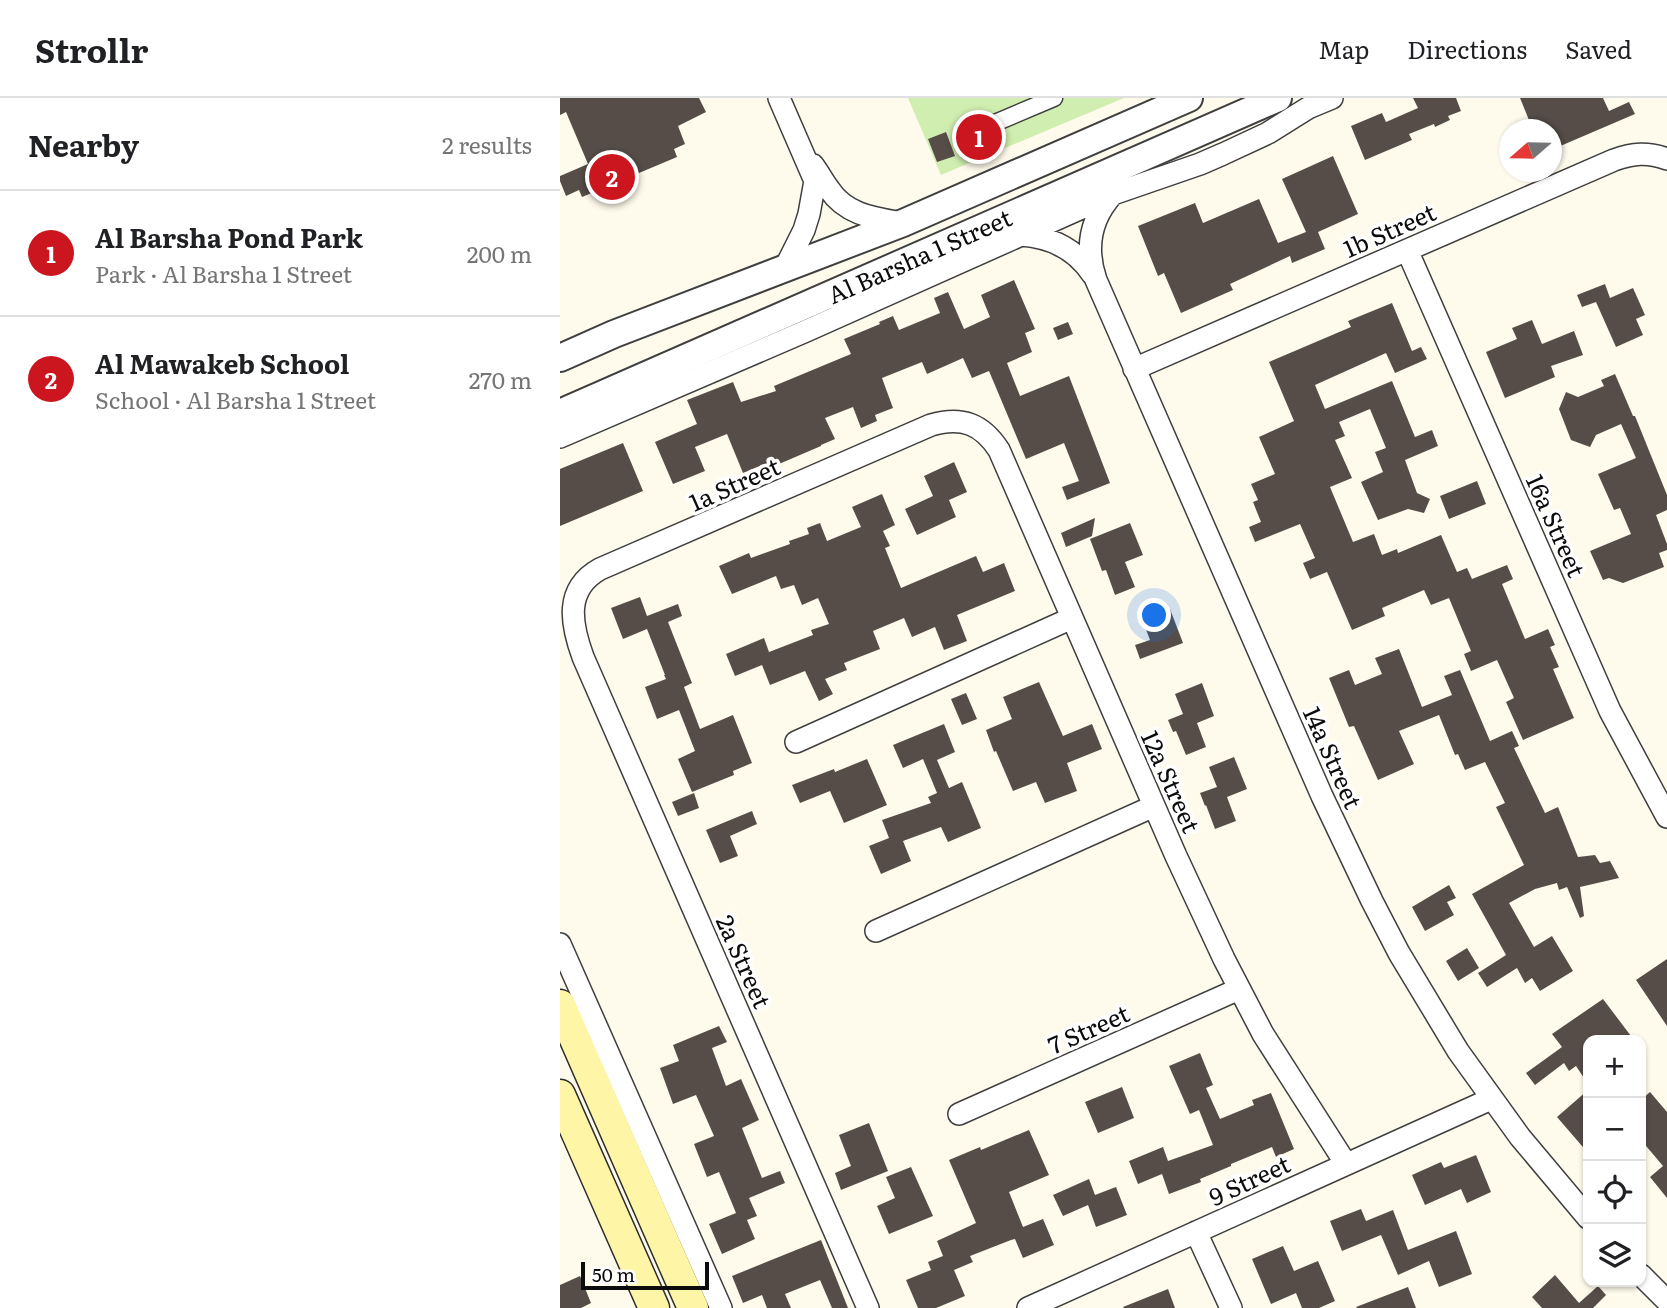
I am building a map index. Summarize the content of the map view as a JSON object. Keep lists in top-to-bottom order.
{
  "streets": {
    "street": [
      "1b Street",
      "Al Barsha 1 Street",
      "1a Street",
      "16a Street",
      "14a Street",
      "12a Street",
      "2a Street",
      "7 Street",
      "9 Street"
    ]
  },
  "crossings": [
    ["1b Street", "16a Street"],
    ["1b Street", "14a Street"],
    ["Al Barsha 1 Street", "14a Street"],
    ["1a Street", "12a Street"],
    ["1a Street", "2a Street"],
    ["14a Street", "9 Street"],
    ["12a Street", "7 Street"],
    ["12a Street", "9 Street"]
  ],
  "scale_bar": "50 m",
  "north": "left",
  "page": {
    "header": "Strollr",
    "nav": ["Map", "Directions", "Saved"],
    "heading": ["Nearby", "2 results"],
    "pins": ["1", "2"],
    "list": [
      {
        "mark": "1",
        "name": "Al Barsha Pond Park",
        "note": "Park · Al Barsha 1 Street",
        "value": "200 m"
      },
      {
        "mark": "2",
        "name": "Al Mawakeb School",
        "note": "School · Al Barsha 1 Street",
        "value": "270 m"
      }
    ],
    "map_buttons": ["+", "−"],
    "scale": "50 m"
  }
}
